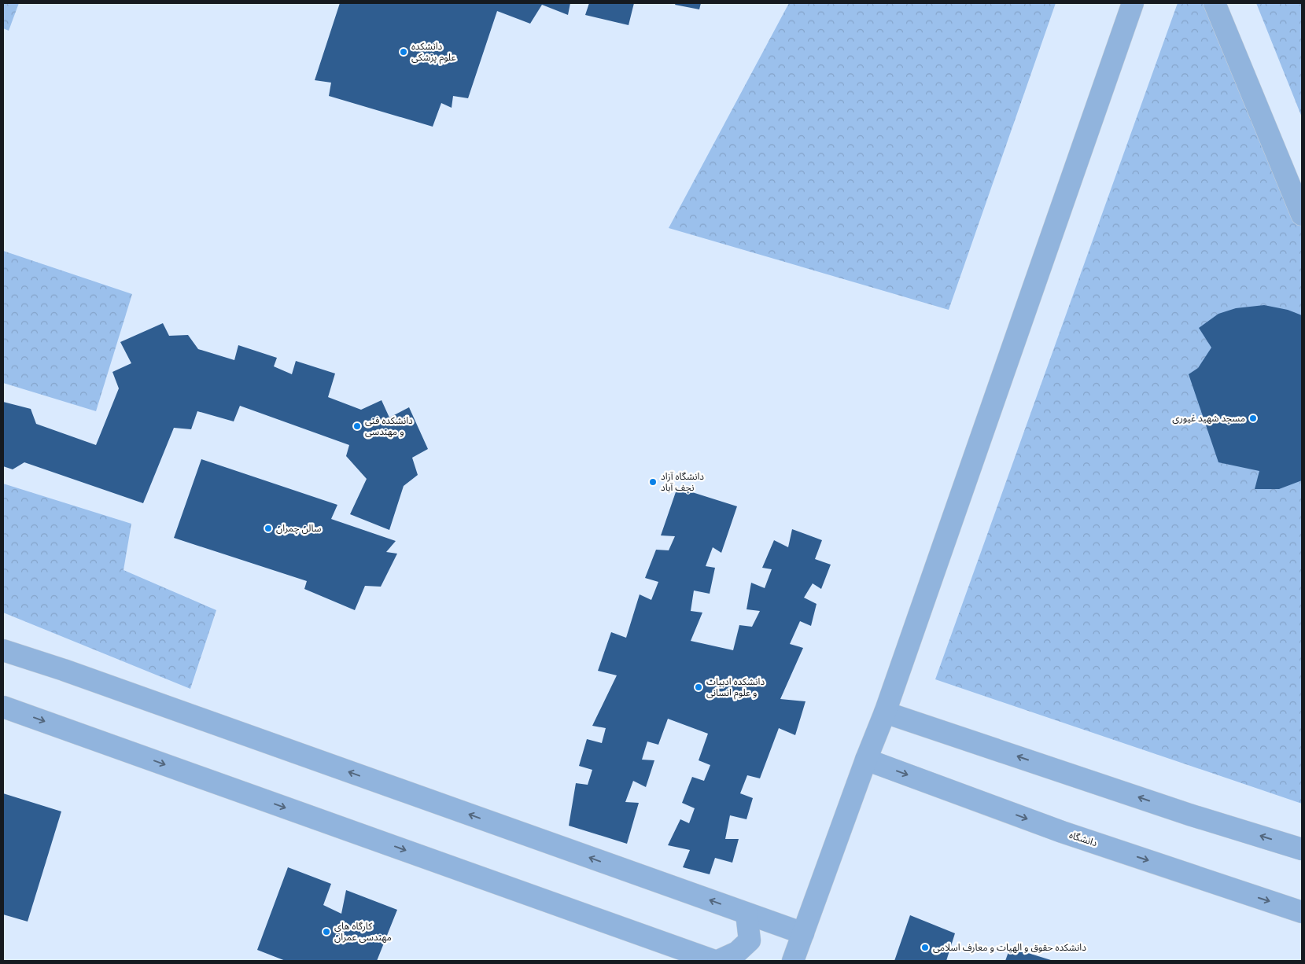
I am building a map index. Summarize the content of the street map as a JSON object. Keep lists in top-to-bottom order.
{
  "streets": {
    "lane": ["دانشگاه"]
  },
  "places": [
    "دانشکده علوم پزشکی",
    "مسجد شهید غیوری",
    "دانشکده فنی و مهندسی",
    "دانشگاه آزاد نجف آباد",
    "سالن چمران",
    "دانشکده ادبیات و علوم انسانی",
    "کارگاه های مهندسی عمران",
    "دانشکده حقوق و الهیات و معارف اسلامی"
  ]
}
